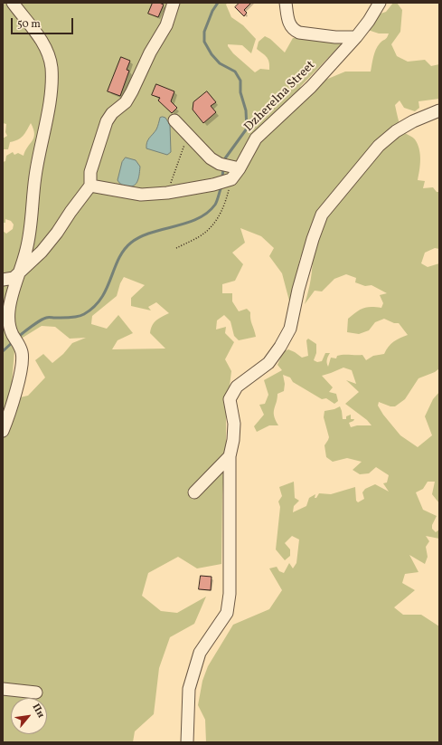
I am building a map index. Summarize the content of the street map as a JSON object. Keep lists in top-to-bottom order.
{
  "streets": {
    "street": ["Dzherelna Street"]
  },
  "scale_bar": "50 m",
  "north": "top right"
}
